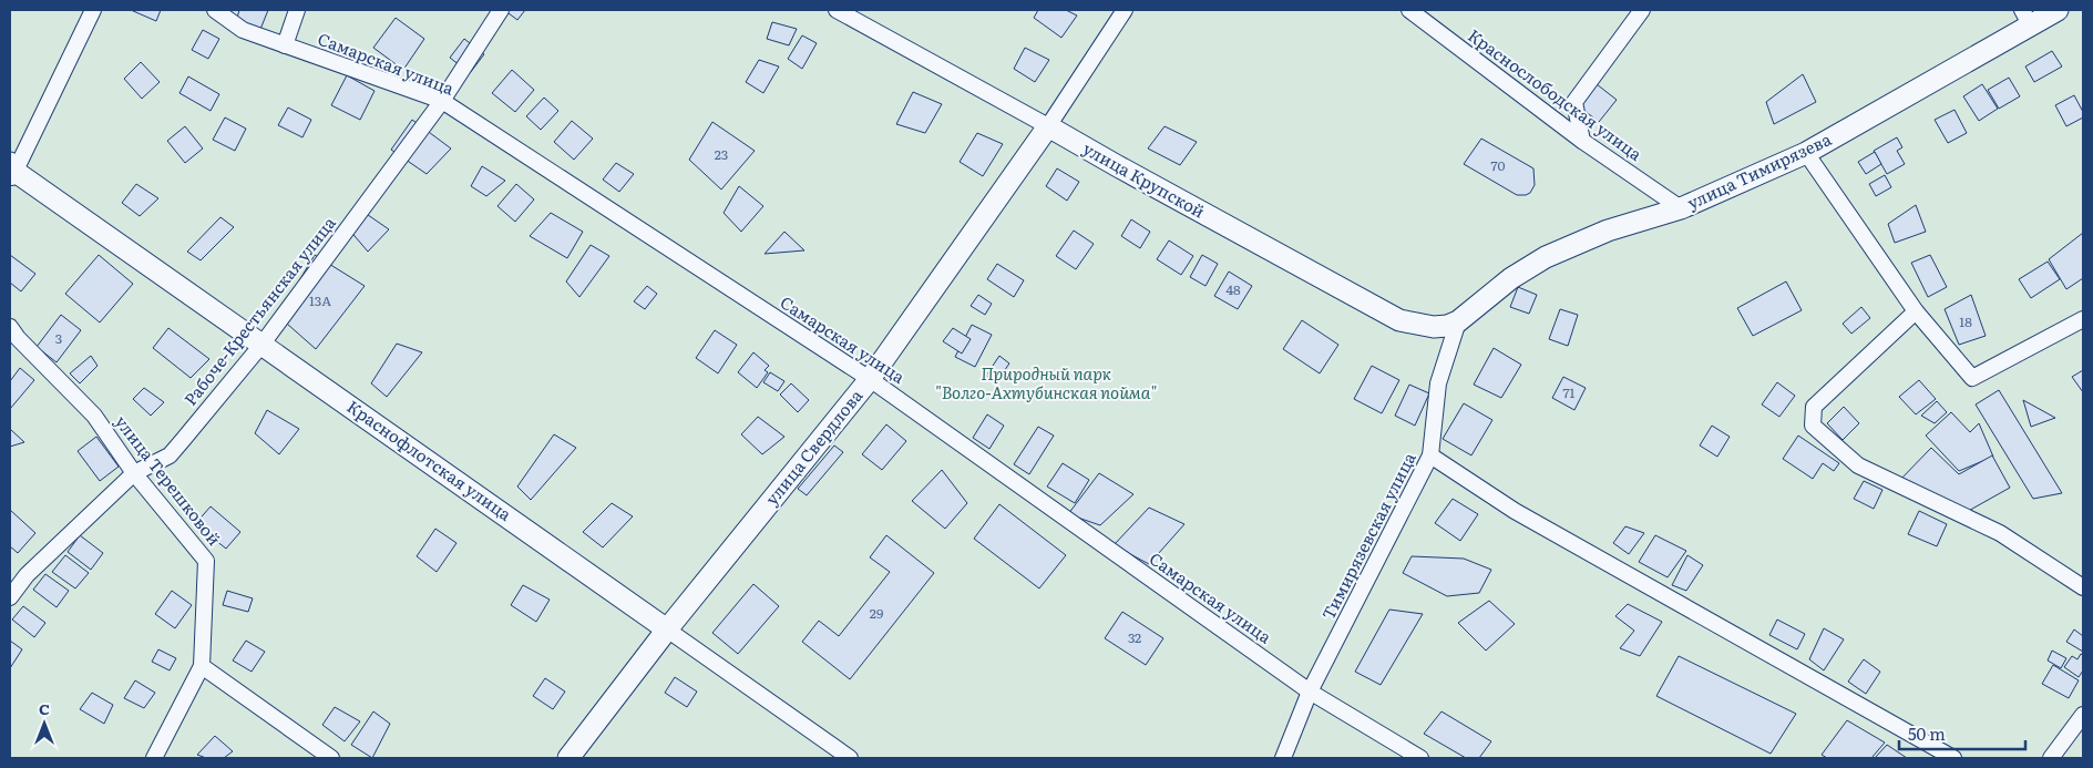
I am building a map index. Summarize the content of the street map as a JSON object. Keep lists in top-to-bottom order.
{
  "streets": {
    "street": [
      "Самарская улица",
      "Краснослободская улица",
      "улица Тимирязева",
      "улица Крупской",
      "Рабоче-Крестьянская улица",
      "улица Свердлова",
      "Краснофлотская улица",
      "улица Терешковой",
      "Тимирязевская улица"
    ]
  },
  "crossings": [
    ["Самарская улица", "Рабоче-Крестьянская улица"],
    ["Самарская улица", "улица Свердлова"],
    ["Самарская улица", "Тимирязевская улица"],
    ["Краснослободская улица", "улица Тимирязева"],
    ["улица Тимирязева", "улица Крупской"],
    ["улица Тимирязева", "Тимирязевская улица"],
    ["улица Крупской", "улица Свердлова"],
    ["улица Крупской", "Тимирязевская улица"],
    ["Рабоче-Крестьянская улица", "Краснофлотская улица"],
    ["Рабоче-Крестьянская улица", "улица Терешковой"],
    ["улица Свердлова", "Краснофлотская улица"]
  ],
  "parks": ["Природный парк \"Волго-Ахтубинская пойма\""],
  "house_numbers": [
    "23",
    "70",
    "48",
    "13А",
    "18",
    "3",
    "71",
    "29",
    "32"
  ],
  "scale_bar": "50 m",
  "north": "top"
}
